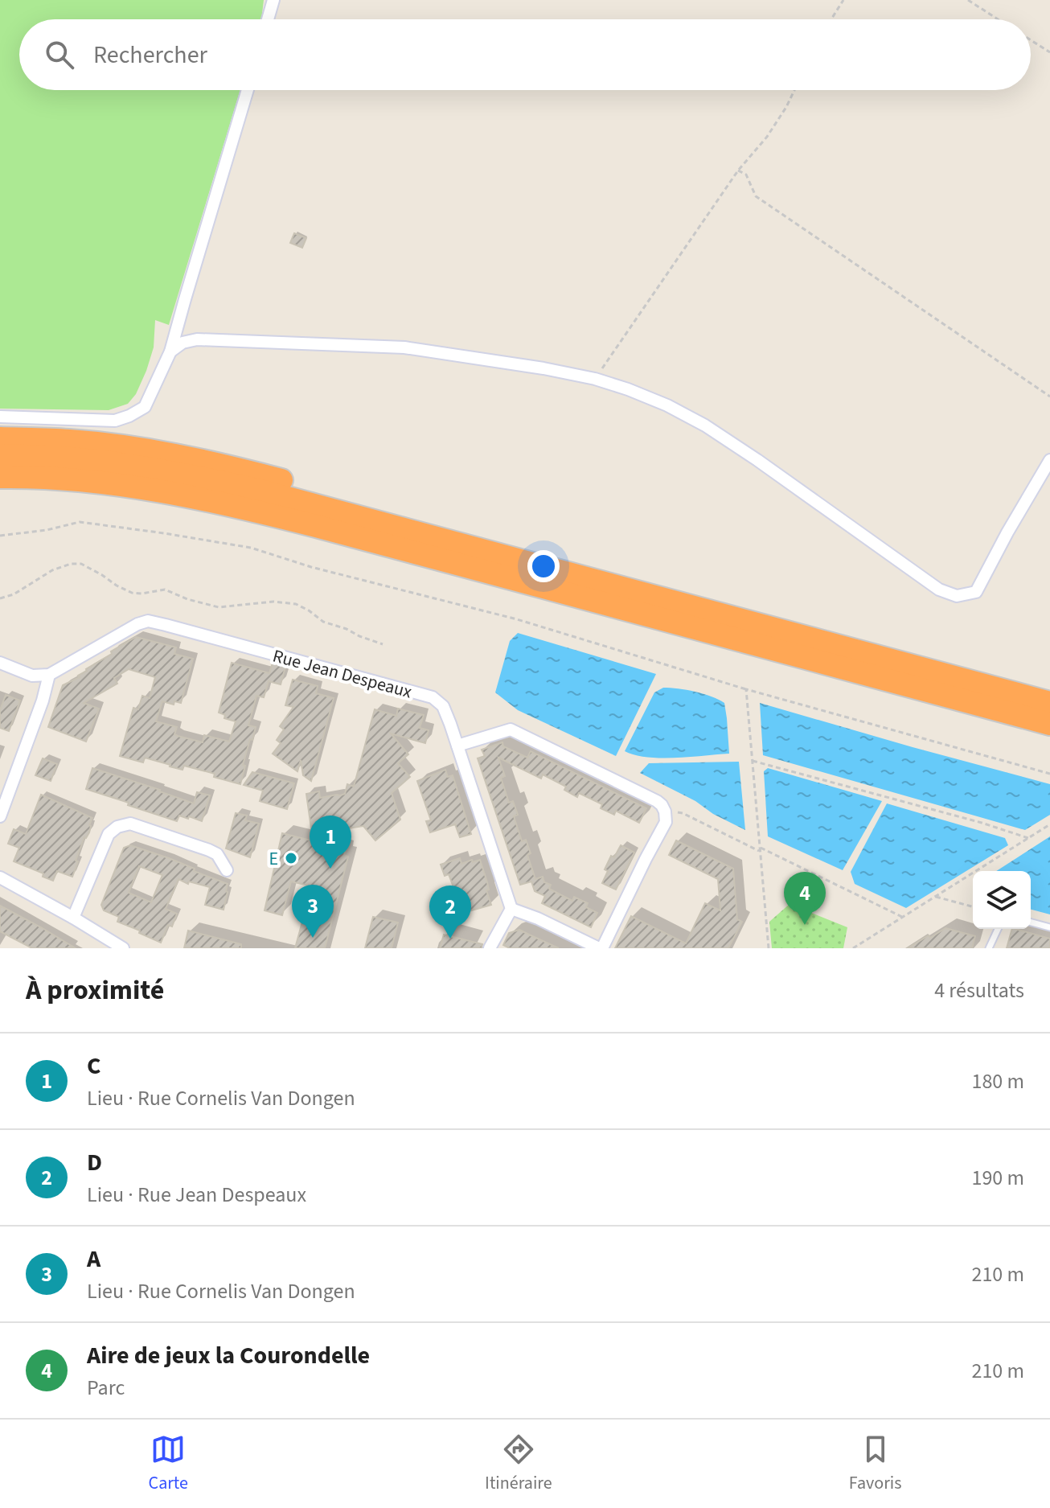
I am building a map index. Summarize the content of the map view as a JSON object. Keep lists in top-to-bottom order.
{
  "streets": {
    "street": ["Rue Jean Despeaux"]
  },
  "places": ["E"],
  "page": {
    "search": "Rechercher",
    "pins": [
      "1",
      "4",
      "3",
      "2"
    ],
    "heading": ["À proximité", "4 résultats"],
    "list": [
      {
        "mark": "1",
        "name": "C",
        "note": "Lieu · Rue Cornelis Van Dongen",
        "value": "180 m"
      },
      {
        "mark": "2",
        "name": "D",
        "note": "Lieu · Rue Jean Despeaux",
        "value": "190 m"
      },
      {
        "mark": "3",
        "name": "A",
        "note": "Lieu · Rue Cornelis Van Dongen",
        "value": "210 m"
      },
      {
        "mark": "4",
        "name": "Aire de jeux la Courondelle",
        "note": "Parc",
        "value": "210 m"
      }
    ],
    "nav": ["Carte", "Itinéraire", "Favoris"]
  }
}
